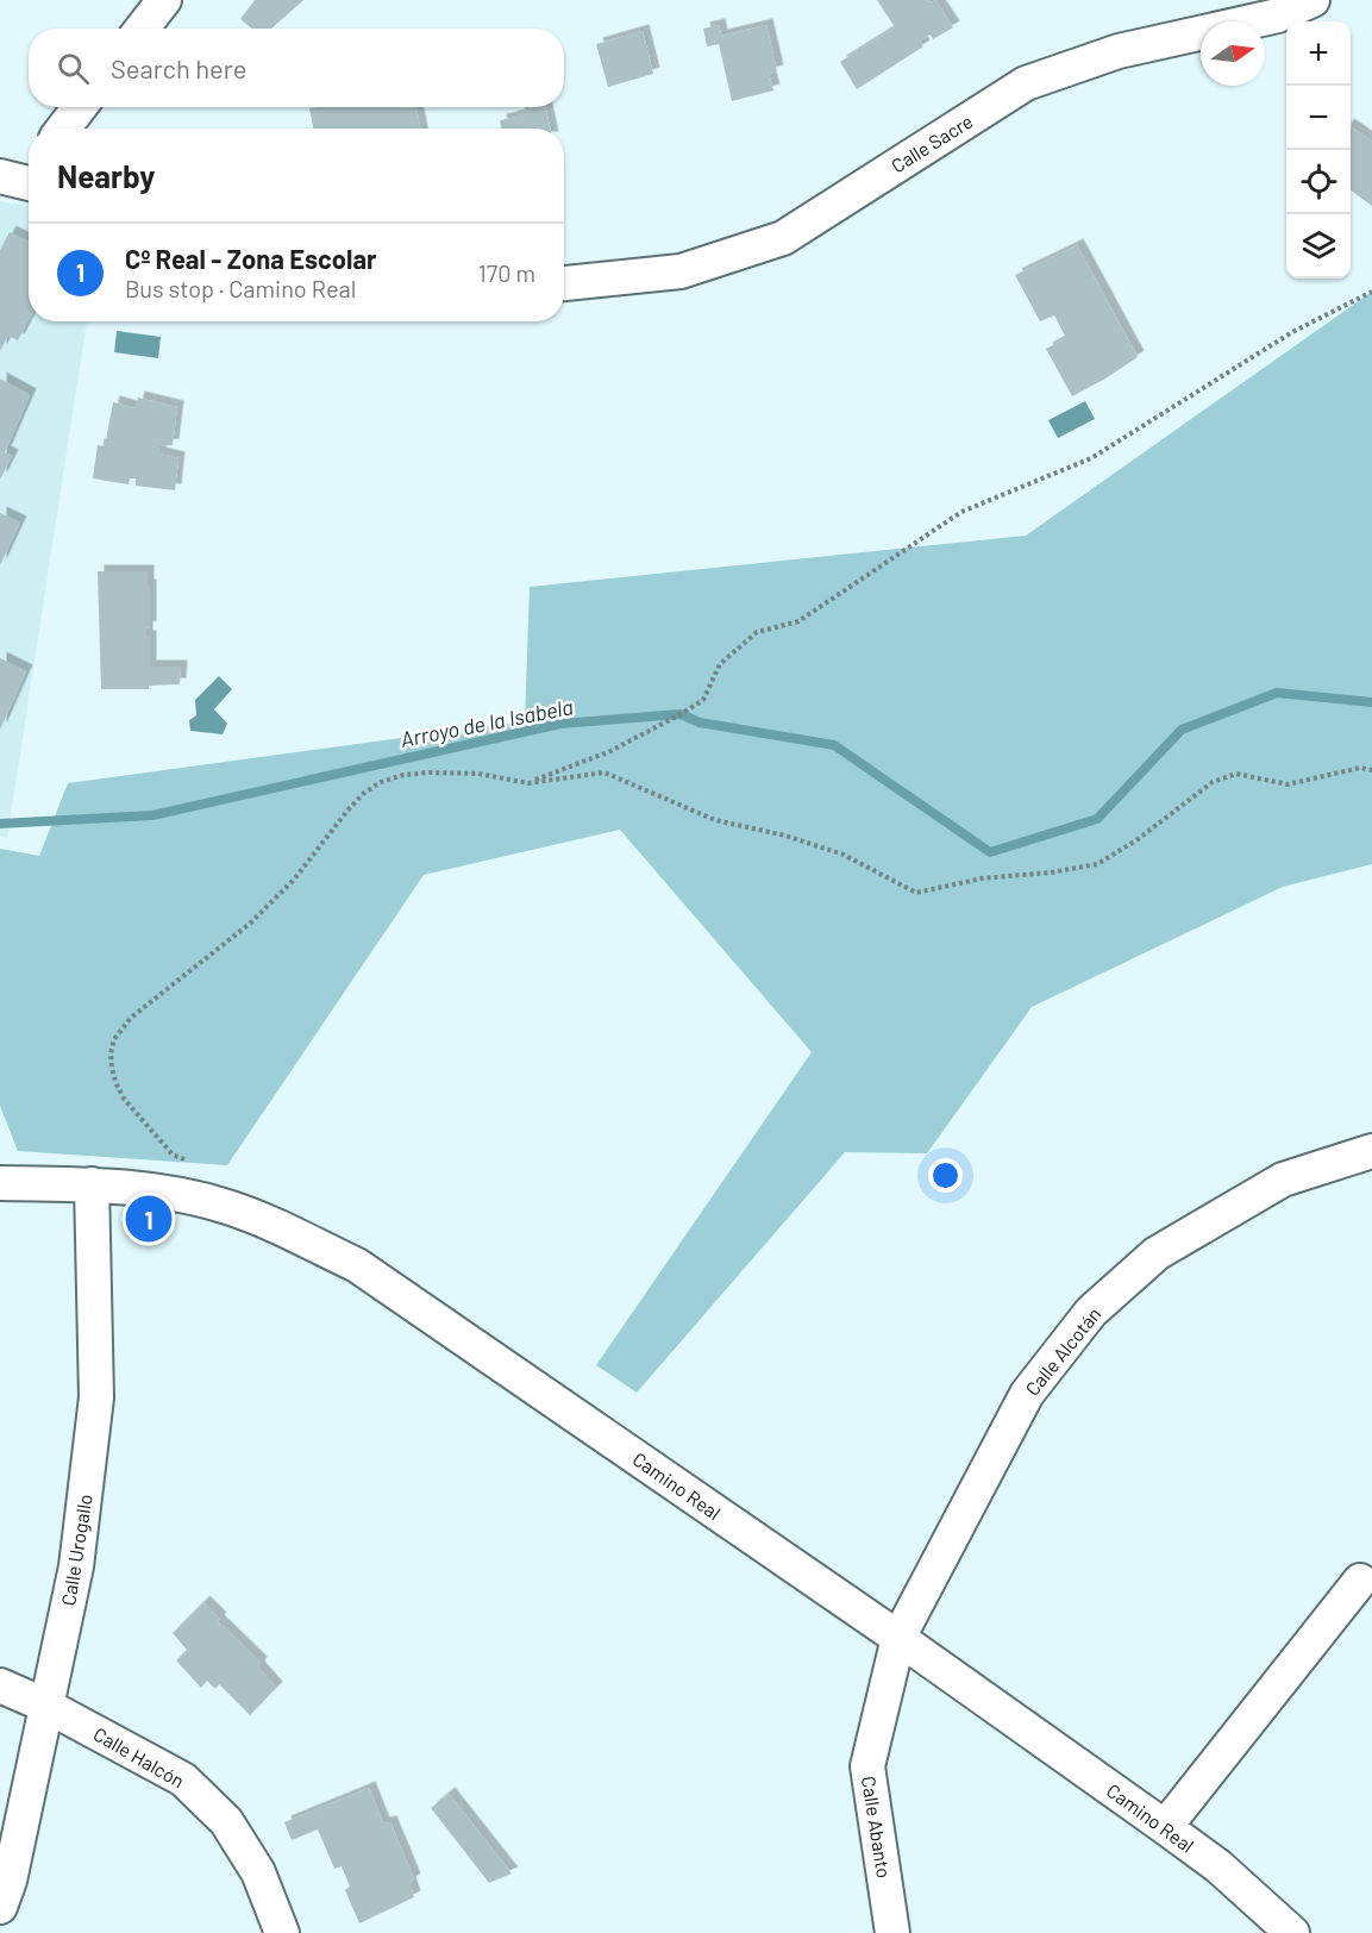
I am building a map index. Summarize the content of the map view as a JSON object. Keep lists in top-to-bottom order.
{
  "streets": {
    "street": [
      "Calle Sacre",
      "Calle Alcotán",
      "Camino Real",
      "Calle Urogallo",
      "Calle Halcón",
      "Calle Abanto"
    ]
  },
  "crossings": [
    ["Calle Alcotán", "Camino Real"],
    ["Calle Alcotán", "Calle Abanto"],
    ["Camino Real", "Calle Urogallo"],
    ["Camino Real", "Calle Abanto"],
    ["Calle Urogallo", "Calle Halcón"]
  ],
  "water": ["Arroyo de la Isabela"],
  "north": "right",
  "page": {
    "map_buttons": ["+", "−"],
    "search": "Search here",
    "heading": "Nearby",
    "list": [
      {
        "mark": "1",
        "name": "Cº Real - Zona Escolar",
        "note": "Bus stop · Camino Real",
        "value": "170 m"
      }
    ],
    "pins": "1"
  }
}
